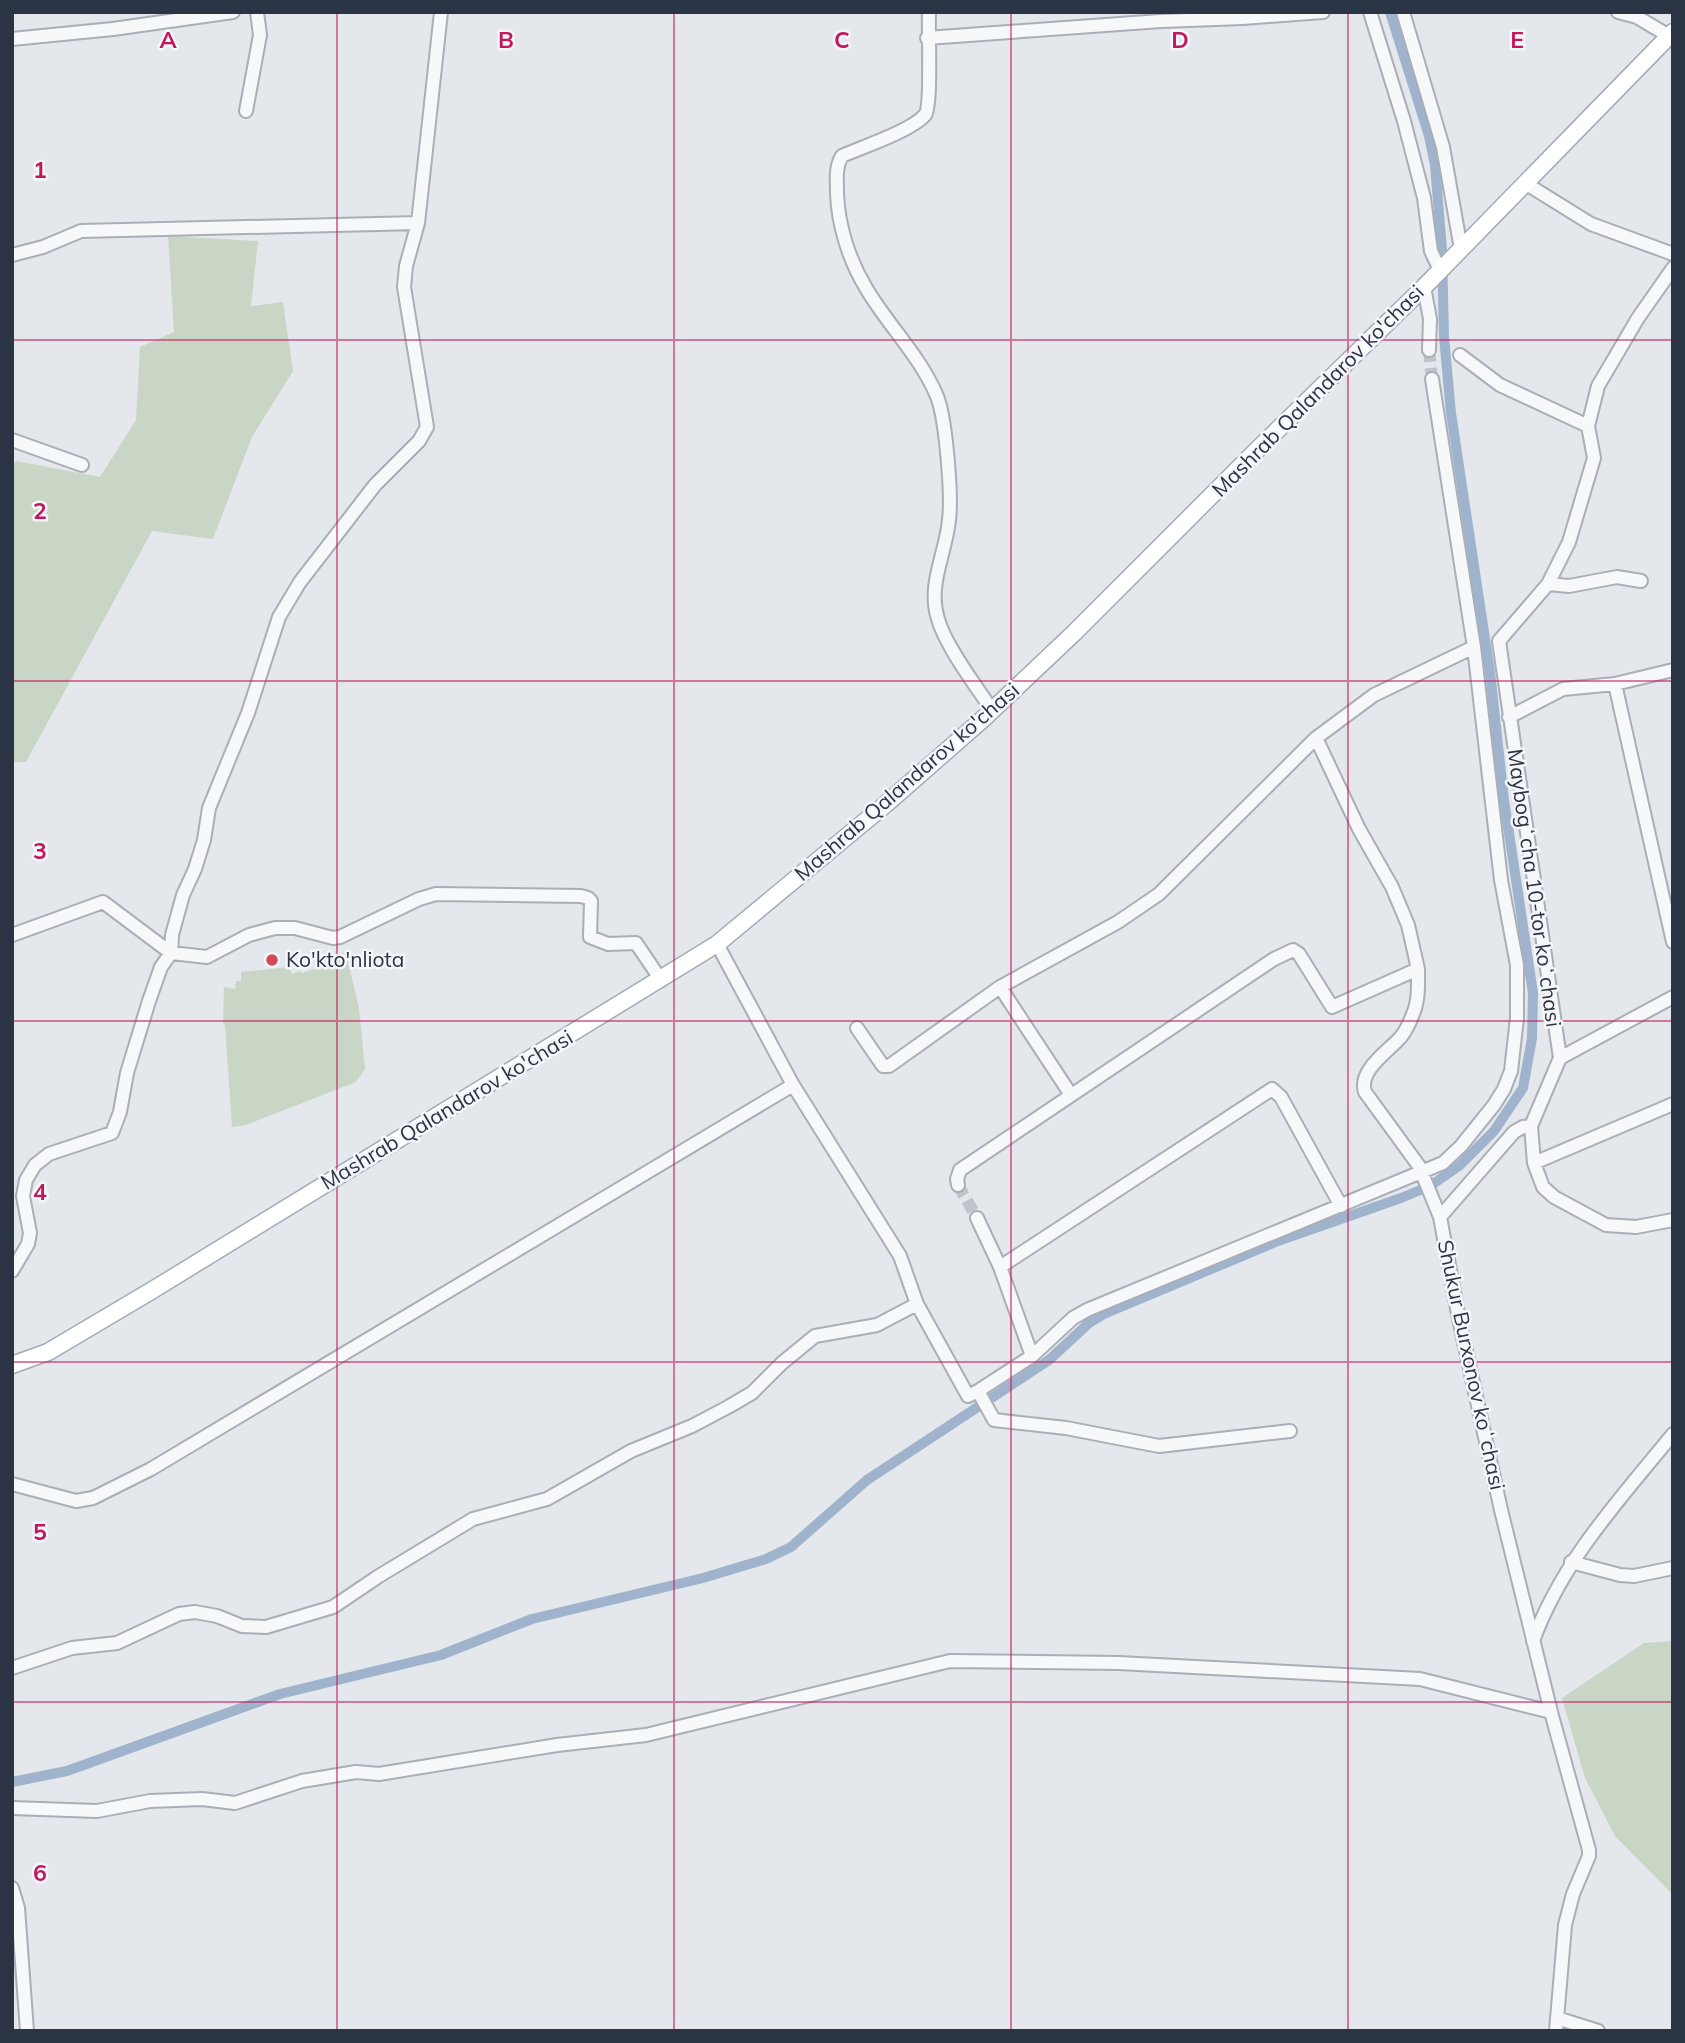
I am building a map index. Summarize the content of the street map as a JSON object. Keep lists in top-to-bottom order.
{
  "streets": {
    "main road": ["Mashrab Qalandarov ko'chasi"],
    "street": ["Maybogʻcha 10-tor koʻchasi", "Shukur Burxonov koʻchasi"]
  },
  "places": ["Ko'kto'nliota"],
  "grid": {
    "columns": [
      "A",
      "B",
      "C",
      "D",
      "E"
    ],
    "rows": [
      "1",
      "2",
      "3",
      "4",
      "5",
      "6"
    ]
  }
}
